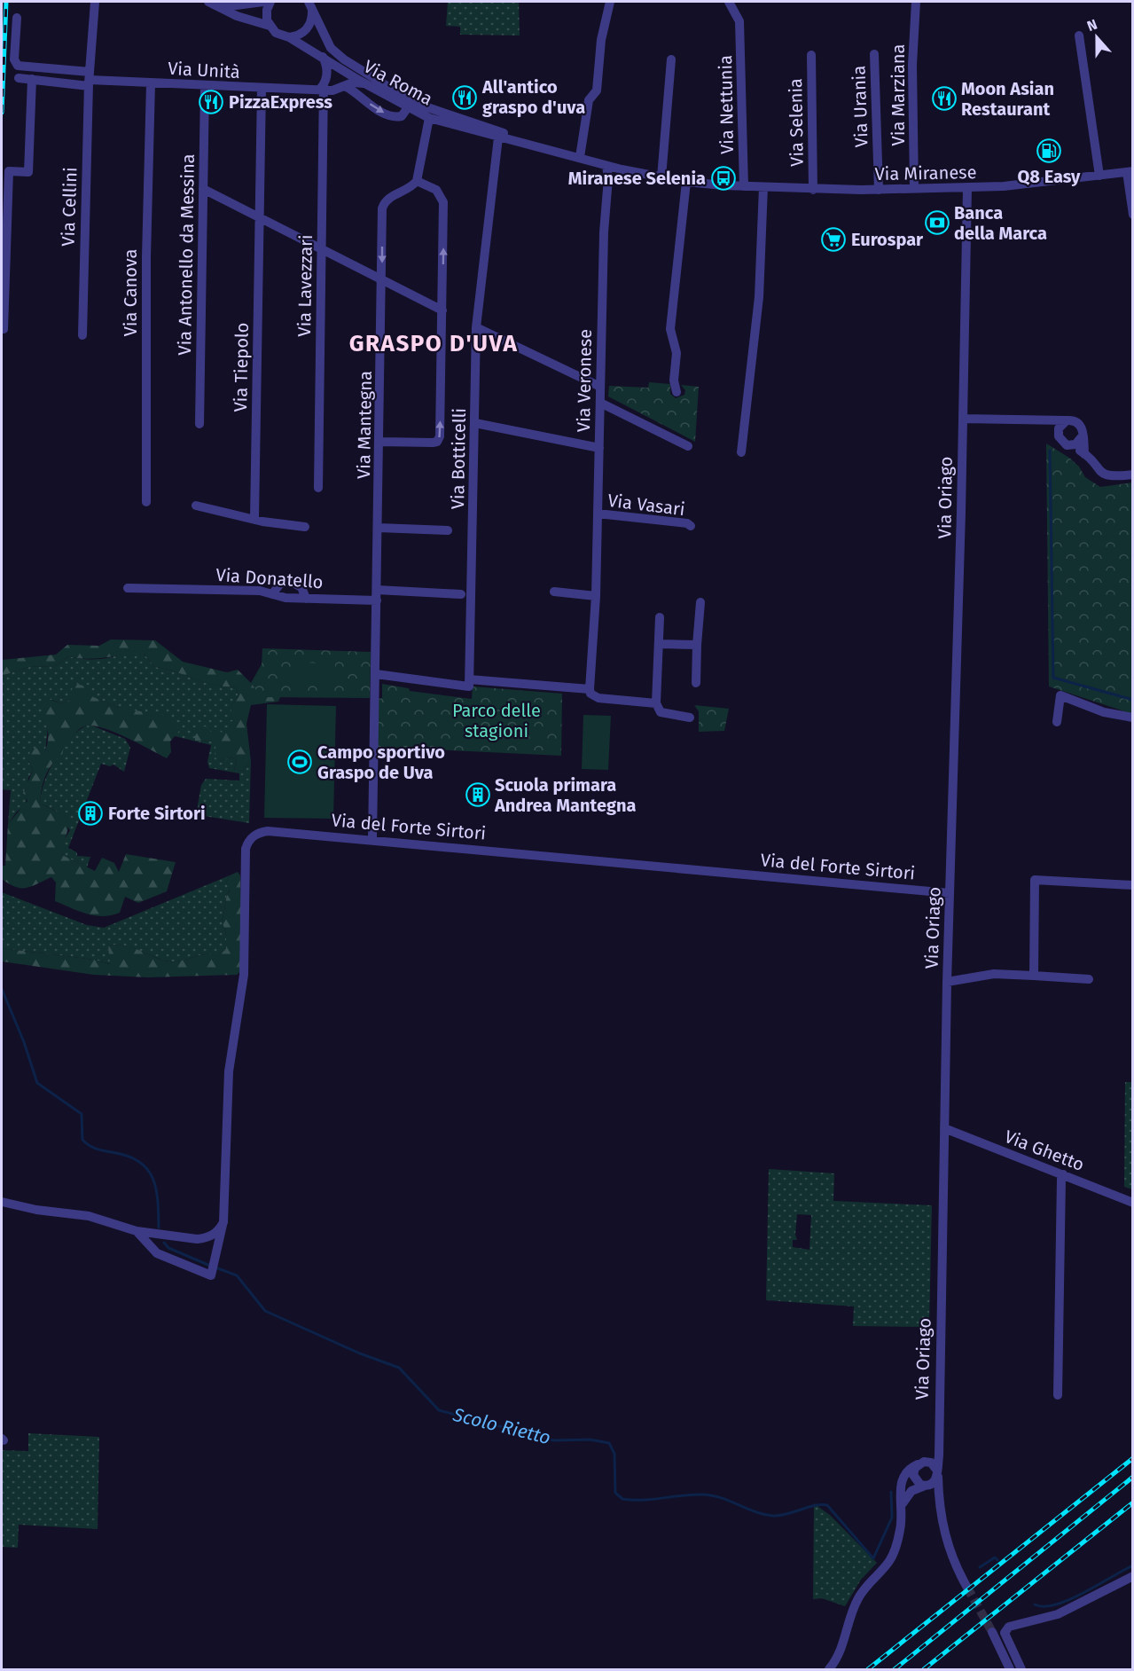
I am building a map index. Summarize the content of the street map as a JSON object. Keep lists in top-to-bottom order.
{
  "streets": {
    "street": [
      "Via Unità",
      "Via Roma",
      "Via Marziana",
      "Via Nettunia",
      "Via Urania",
      "Via Selenia",
      "Via Miranese",
      "Via Cellini",
      "Via Antonello da Messina",
      "Via Lavezzari",
      "Via Canova",
      "Via Tiepolo",
      "Via Veronese",
      "Via Mantegna",
      "Via Botticelli",
      "Via Oriago",
      "Via Vasari",
      "Via Donatello",
      "Via del Forte Sirtori",
      "Via Ghetto"
    ]
  },
  "crossings": [
    ["Via Unità", "Via Roma"],
    ["Via Unità", "Via Cellini"],
    ["Via Unità", "Via Antonello da Messina"],
    ["Via Unità", "Via Lavezzari"],
    ["Via Unità", "Via Canova"],
    ["Via Unità", "Via Tiepolo"],
    ["Via Roma", "Via Miranese"],
    ["Via Roma", "Via Veronese"],
    ["Via Roma", "Via Botticelli"],
    ["Via Marziana", "Via Miranese"],
    ["Via Nettunia", "Via Miranese"],
    ["Via Urania", "Via Miranese"],
    ["Via Selenia", "Via Miranese"],
    ["Via Miranese", "Via Oriago"],
    ["Via Veronese", "Via Vasari"],
    ["Via Mantegna", "Via Donatello"],
    ["Via Mantegna", "Via del Forte Sirtori"],
    ["Via Oriago", "Via del Forte Sirtori"],
    ["Via Oriago", "Via Ghetto"]
  ],
  "districts": ["GRASPO D'UVA"],
  "water": ["Scolo Rietto"],
  "parks": ["Parco delle stagioni"],
  "places": {
    "restaurant": ["All'antico graspo d'uva", "Moon Asian Restaurant", "PizzaExpress"],
    "fuel station": ["Q8 Easy"],
    "bus stop": ["Miranese Selenia"],
    "bank": ["Banca della Marca"],
    "supermarket": ["Eurospar"],
    "sports": ["Campo sportivo Graspo de Uva"],
    "building": ["Scuola primara Andrea Mantegna", "Forte Sirtori"]
  },
  "north": "top"
}
